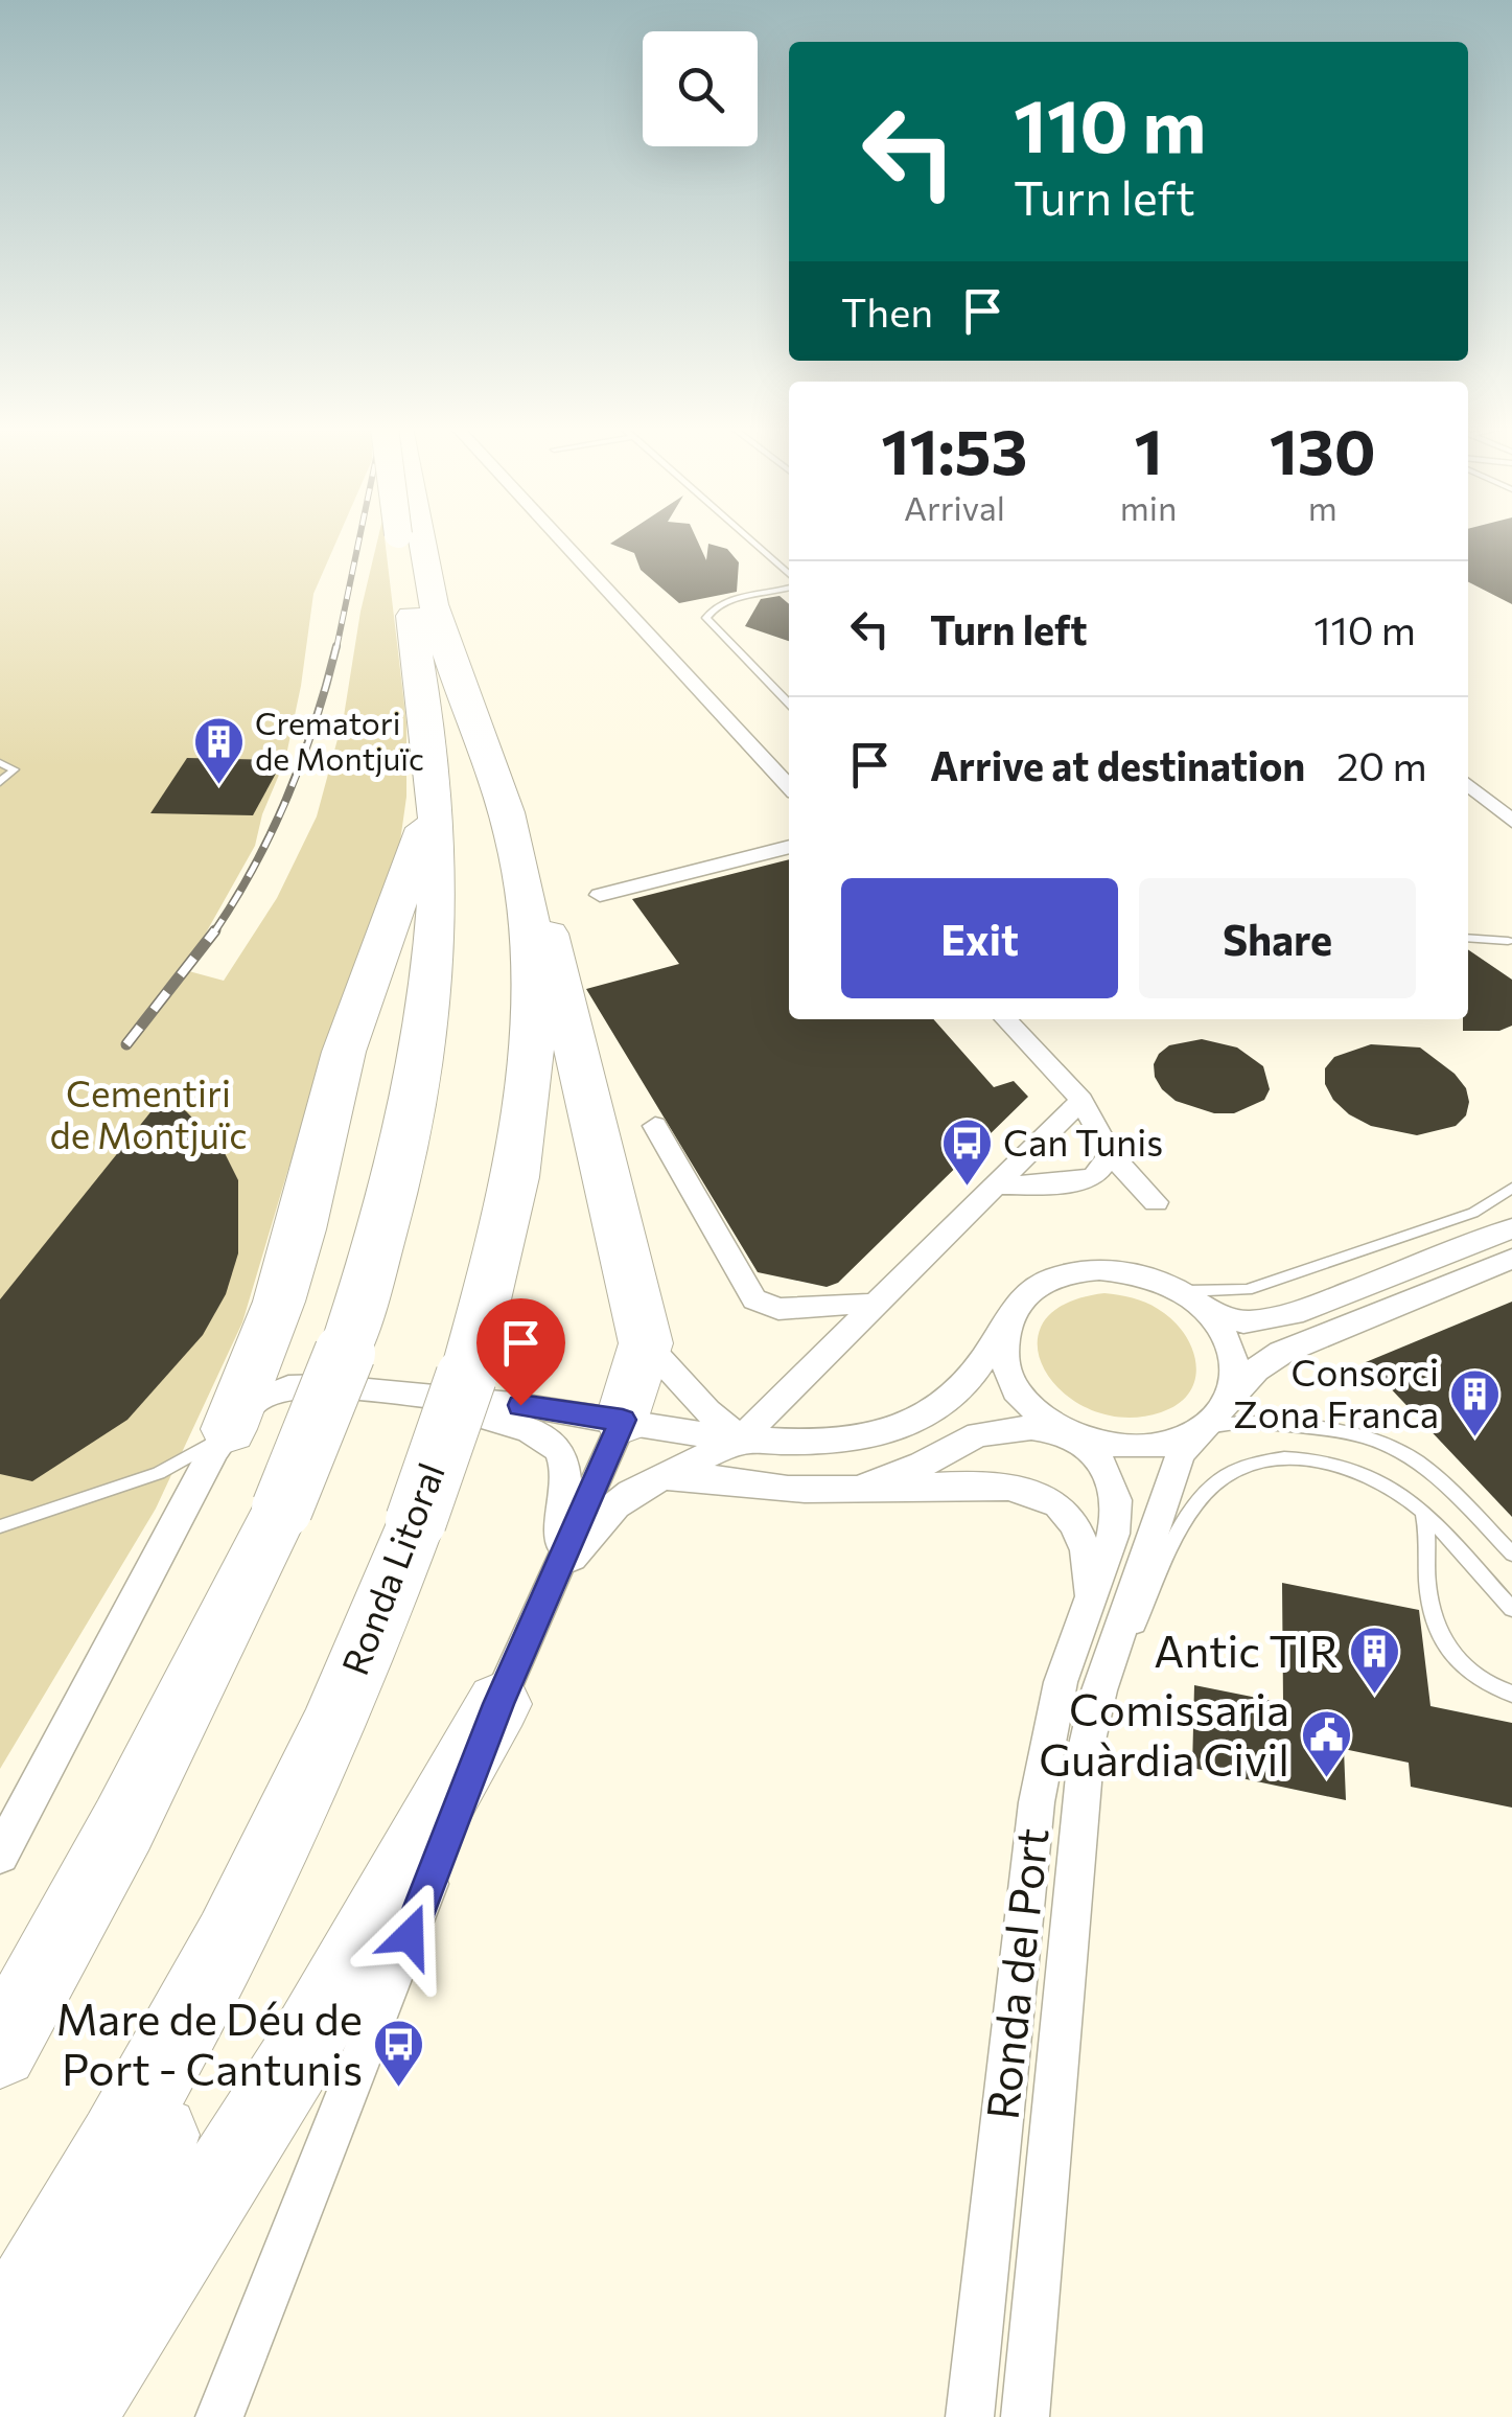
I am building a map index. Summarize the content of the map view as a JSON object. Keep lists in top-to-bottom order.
{
  "streets": {
    "highway": ["Ronda Litoral"],
    "street": ["Ronda del Port"]
  },
  "parks": ["Cementiri de Montjuïc"],
  "places": {
    "building": ["Crematori de Montjuïc", "Consorci Zona Franca", "Antic TIR"],
    "bus stop": ["Can Tunis", "Mare de Déu de Port - Cantunis"],
    "public building": ["Comissaria Guàrdia Civil"]
  },
  "page": {
    "turn": ["110 m", "Turn left"],
    "then": "Then",
    "eta": [
      "11:53",
      "Arrival",
      "1",
      "min",
      "130",
      "m"
    ],
    "list": [
      {
        "name": "Turn left",
        "value": "110 m"
      },
      {
        "name": "Arrive at destination",
        "value": "20 m"
      }
    ],
    "buttons": ["Exit", "Share"]
  }
}
